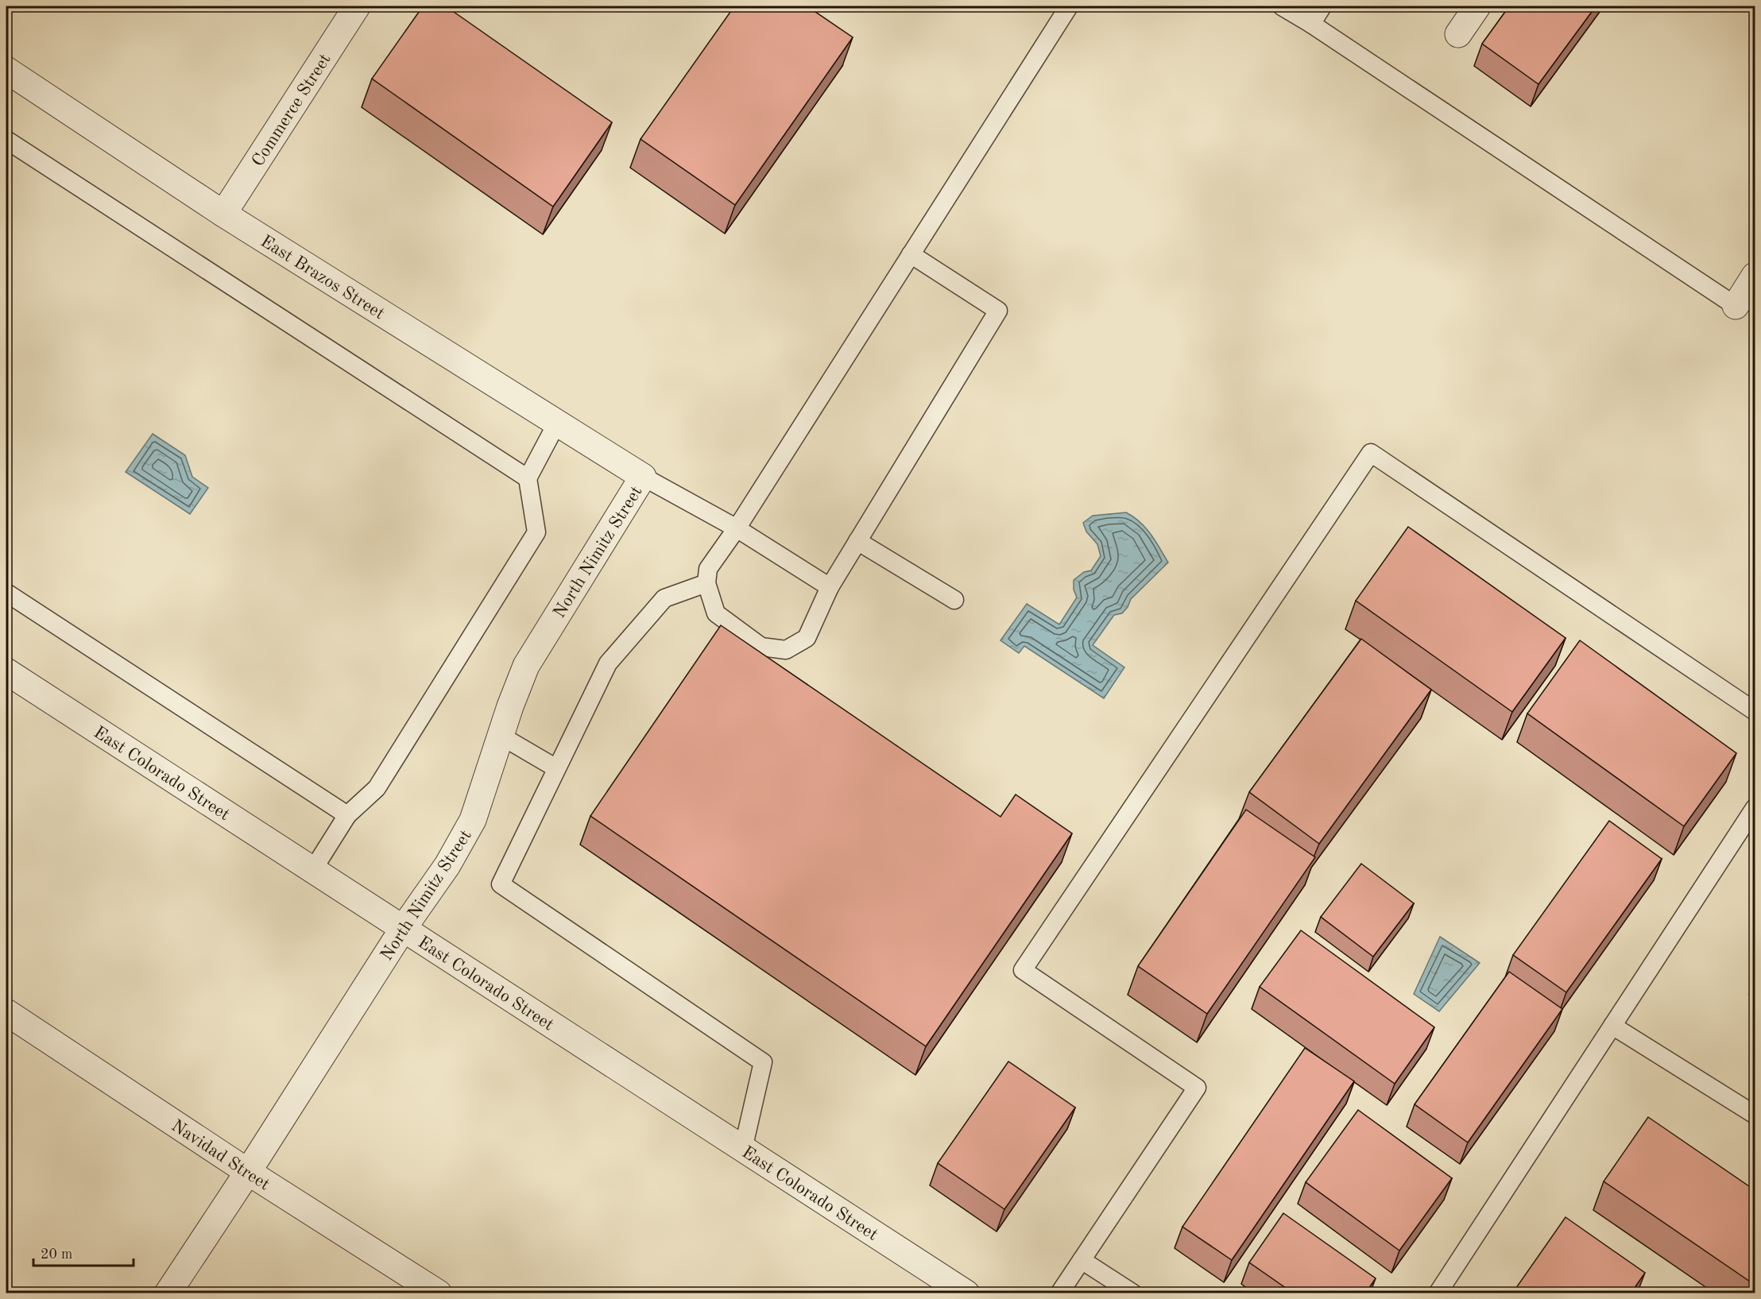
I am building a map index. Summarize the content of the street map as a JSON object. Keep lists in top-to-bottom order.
{
  "streets": {
    "street": [
      "Commerce Street",
      "East Brazos Street",
      "North Nimitz Street",
      "East Colorado Street",
      "Navidad Street"
    ]
  },
  "crossings": [
    ["Commerce Street", "East Brazos Street"],
    ["East Brazos Street", "North Nimitz Street"],
    ["North Nimitz Street", "East Colorado Street"],
    ["North Nimitz Street", "Navidad Street"]
  ],
  "scale_bar": "20 m"
}
